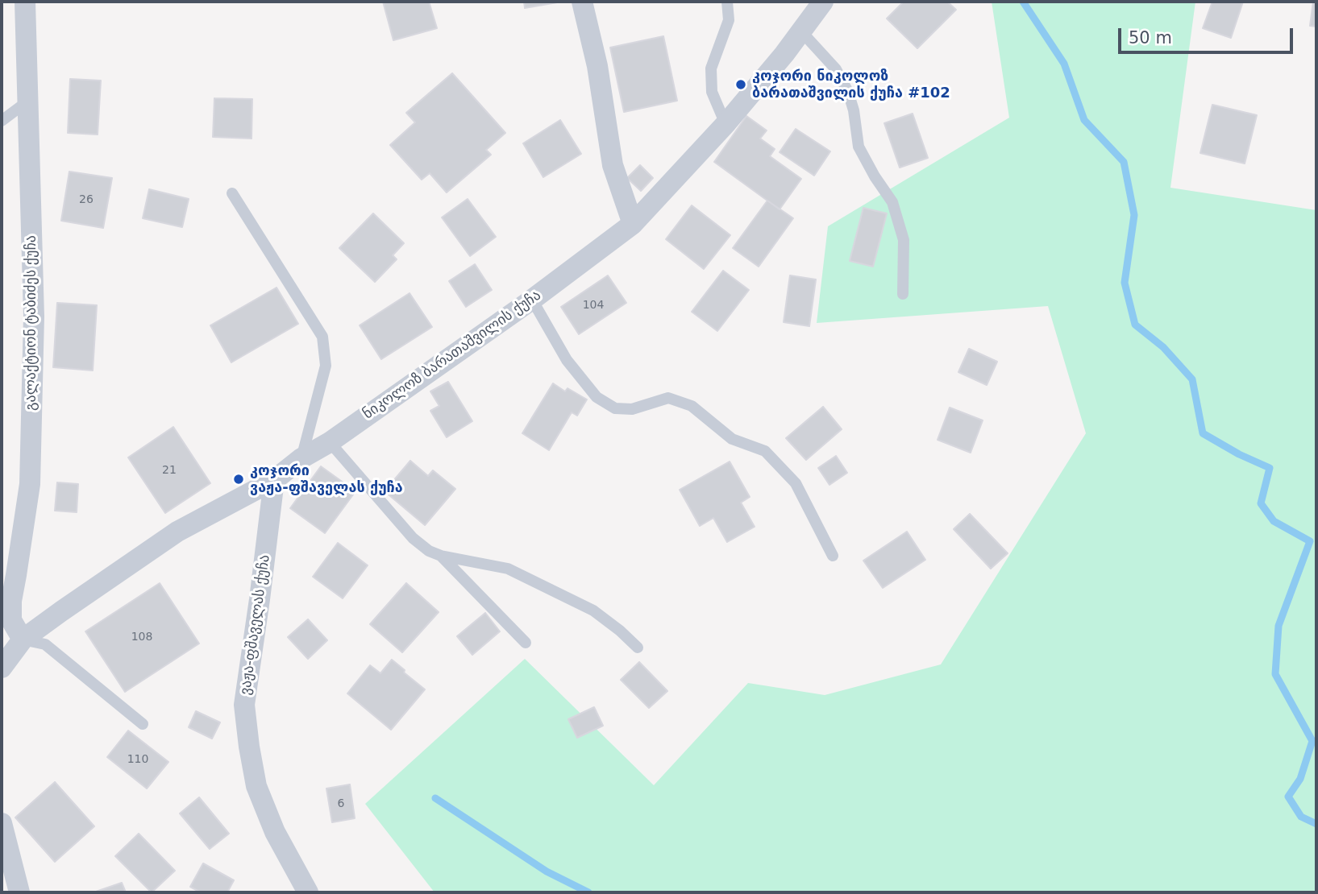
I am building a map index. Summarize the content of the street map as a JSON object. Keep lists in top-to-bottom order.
{
  "streets": {
    "street": ["გალაქტიონ ტაბიძეს ქუჩა", "ნიკოლოზ ბარათაშვილის ქუჩა", "ვაჟა-ფშაველას ქუჩა"]
  },
  "crossings": [
    ["გალაქტიონ ტაბიძეს ქუჩა", "ნიკოლოზ ბარათაშვილის ქუჩა"],
    ["ნიკოლოზ ბარათაშვილის ქუჩა", "ვაჟა-ფშაველას ქუჩა"]
  ],
  "places": ["კოჯორი ნიკოლოზ ბარათაშვილის ქუჩა #102", "კოჯორი ვაჟა-ფშაველას ქუჩა"],
  "house_numbers": [
    "26",
    "104",
    "21",
    "108",
    "110",
    "6"
  ],
  "scale_bar": "50 m"
}
